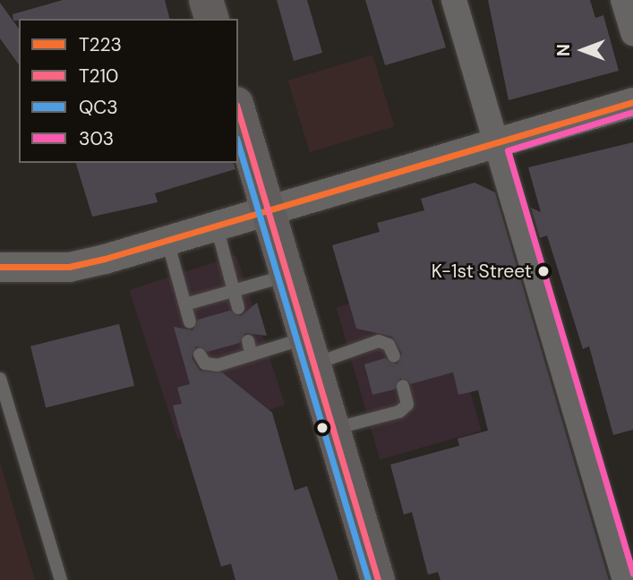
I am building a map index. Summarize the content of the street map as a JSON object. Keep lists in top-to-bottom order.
{
  "places": ["K-1st Street"],
  "lines": [
    "transit line T223",
    "transit line T210",
    "transit line 303",
    "transit line QC3"
  ],
  "legend": [
    "T223",
    "T210",
    "QC3",
    "303"
  ],
  "north": "left"
}
